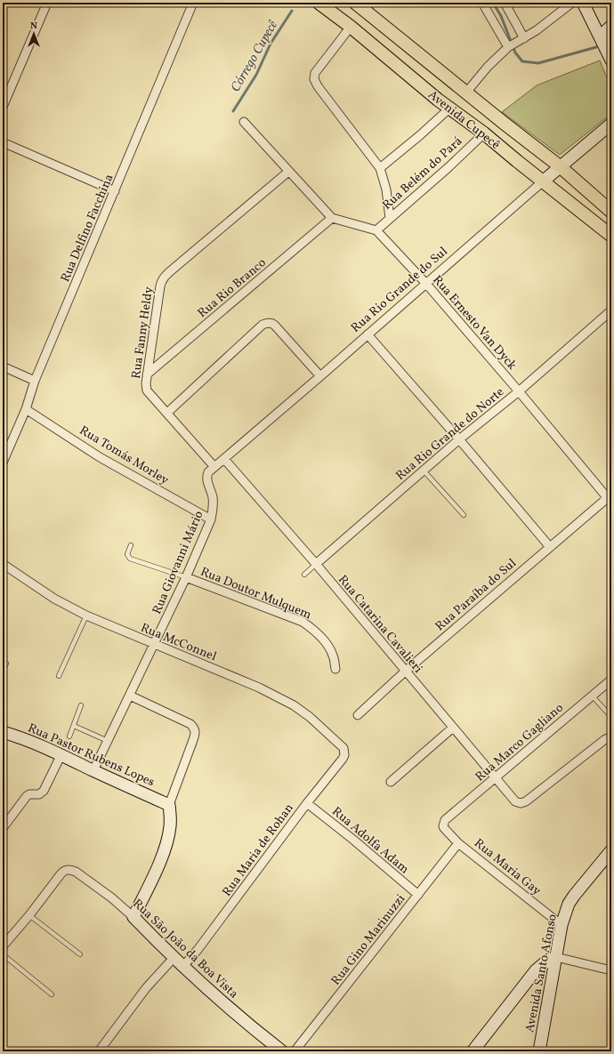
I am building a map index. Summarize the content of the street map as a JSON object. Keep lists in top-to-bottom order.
{
  "streets": {
    "main road": ["Avenida Cupecê"],
    "street": [
      "Rua Belém do Pará",
      "Rua Delfino Facchina",
      "Rua Rio Branco",
      "Rua Rio Grande do Sul",
      "Rua Ernesto Van Dyck",
      "Rua Fanny Heldy",
      "Rua Rio Grande do Norte",
      "Rua Tomás Morley",
      "Rua Giovanni Mário",
      "Rua Doutor Mulquem",
      "Rua Paraíba do Sul",
      "Rua Catarina Cavalieri",
      "Rua McConnel",
      "Rua Marco Gagliano",
      "Rua Pastor Rubens Lopes",
      "Rua Adolfa Adam",
      "Rua Maria de Rohan",
      "Rua Maria Gay",
      "Rua Gino Marinuzzi",
      "Rua São João da Boa Vista",
      "Avenida Santo Afonso"
    ]
  },
  "crossings": [
    ["Avenida Cupecê", "Rua Belém do Pará"],
    ["Avenida Cupecê", "Rua Rio Grande do Sul"],
    ["Rua Belém do Pará", "Rua Ernesto Van Dyck"],
    ["Rua Delfino Facchina", "Rua Tomás Morley"],
    ["Rua Rio Branco", "Rua Fanny Heldy"],
    ["Rua Rio Grande do Sul", "Rua Ernesto Van Dyck"],
    ["Rua Rio Grande do Sul", "Rua Fanny Heldy"],
    ["Rua Rio Grande do Sul", "Rua Giovanni Mário"],
    ["Rua Rio Grande do Sul", "Rua Catarina Cavalieri"],
    ["Rua Ernesto Van Dyck", "Rua Rio Grande do Norte"],
    ["Rua Ernesto Van Dyck", "Rua Paraíba do Sul"],
    ["Rua Rio Grande do Norte", "Rua Catarina Cavalieri"],
    ["Rua Tomás Morley", "Rua Giovanni Mário"],
    ["Rua Giovanni Mário", "Rua Doutor Mulquem"],
    ["Rua Giovanni Mário", "Rua McConnel"],
    ["Rua Giovanni Mário", "Rua Pastor Rubens Lopes"],
    ["Rua Paraíba do Sul", "Rua Catarina Cavalieri"],
    ["Rua Catarina Cavalieri", "Rua Marco Gagliano"],
    ["Rua McConnel", "Rua Maria de Rohan"],
    ["Rua Marco Gagliano", "Rua Maria Gay"],
    ["Rua Adolfa Adam", "Rua Maria de Rohan"],
    ["Rua Adolfa Adam", "Rua Gino Marinuzzi"],
    ["Rua Maria de Rohan", "Rua São João da Boa Vista"],
    ["Rua Maria Gay", "Rua Gino Marinuzzi"],
    ["Rua Maria Gay", "Avenida Santo Afonso"]
  ],
  "water": ["Córrego Cupecê"],
  "north": "top"
}
